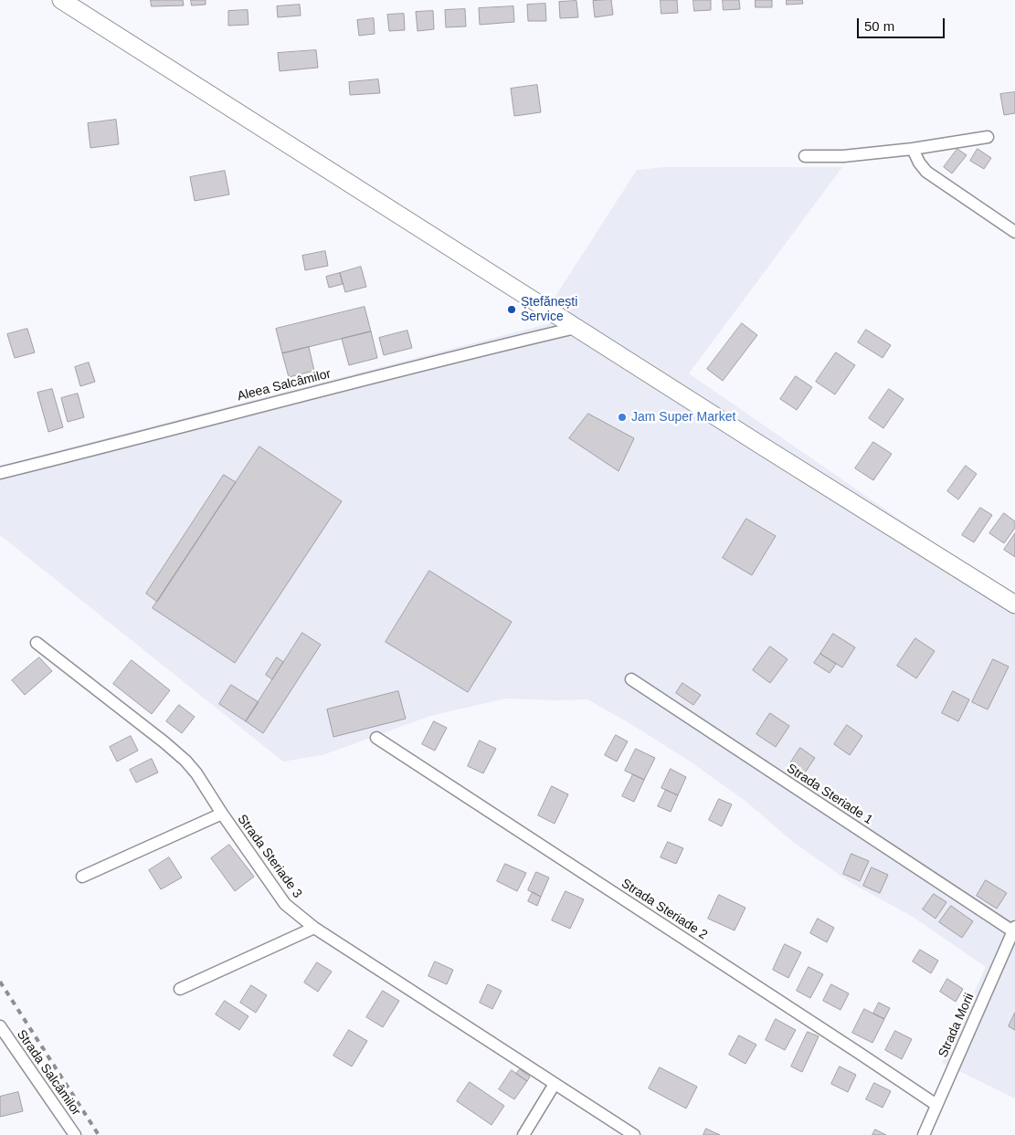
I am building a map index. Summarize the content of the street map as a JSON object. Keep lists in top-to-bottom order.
{
  "streets": {
    "street": [
      "Aleea Salcâmilor",
      "Strada Steriade 1",
      "Strada Steriade 3",
      "Strada Steriade 2",
      "Strada Morii",
      "Strada Salcâmilor"
    ]
  },
  "crossings": [
    ["Strada Steriade 1", "Strada Morii"],
    ["Strada Steriade 2", "Strada Morii"]
  ],
  "places": ["Ștefănești Service", "Jam Super Market"],
  "scale_bar": "50 m"
}
